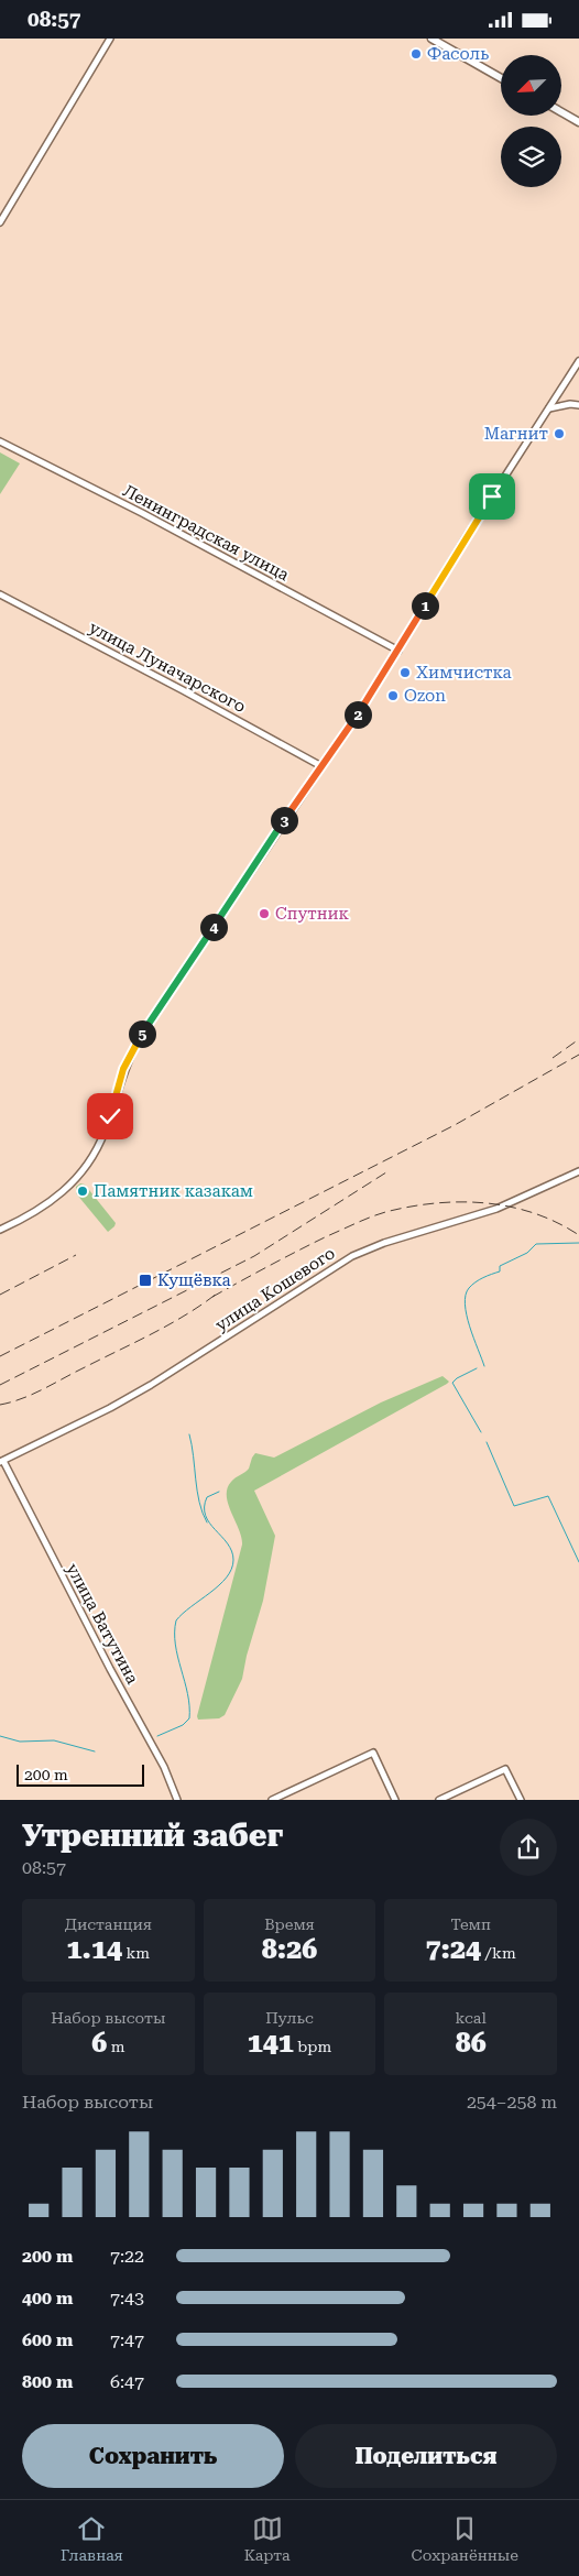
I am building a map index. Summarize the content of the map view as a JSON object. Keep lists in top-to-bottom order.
{
  "streets": {
    "street": [
      "Ленинградская улица",
      "улица Луначарского",
      "улица Кошевого",
      "улица Ватутина"
    ]
  },
  "crossings": [
    ["улица Кошевого", "улица Ватутина"]
  ],
  "places": {
    "other": [
      "Фасоль",
      "Магнит",
      "Химчистка",
      "Ozon",
      "Спутник",
      "Памятник казакам"
    ],
    "transit": ["Кущёвка"]
  },
  "scale_bar": "200 m",
  "north": "bottom left",
  "page": {
    "status": "08:57",
    "pins": [
      "1",
      "2",
      "3",
      "4",
      "5"
    ],
    "scale": "200 m",
    "heading": ["Утренний забег", "08:57"],
    "stats": [
      ["Дистанция", "1.14 km"],
      ["Время", "8:26"],
      ["Темп", "7:24 /km"],
      ["Набор высоты", "6 m"],
      ["Пульс", "141 bpm"],
      ["kcal", "86"]
    ],
    "chart": ["Набор высоты", "254–258 m"],
    "list": [
      {
        "name": "200 m",
        "note": "7:22"
      },
      {
        "name": "400 m",
        "note": "7:43"
      },
      {
        "name": "600 m",
        "note": "7:47"
      },
      {
        "name": "800 m",
        "note": "6:47"
      }
    ],
    "buttons": ["Сохранить", "Поделиться"],
    "tabs": ["Главная", "Карта", "Сохранённые"]
  }
}
